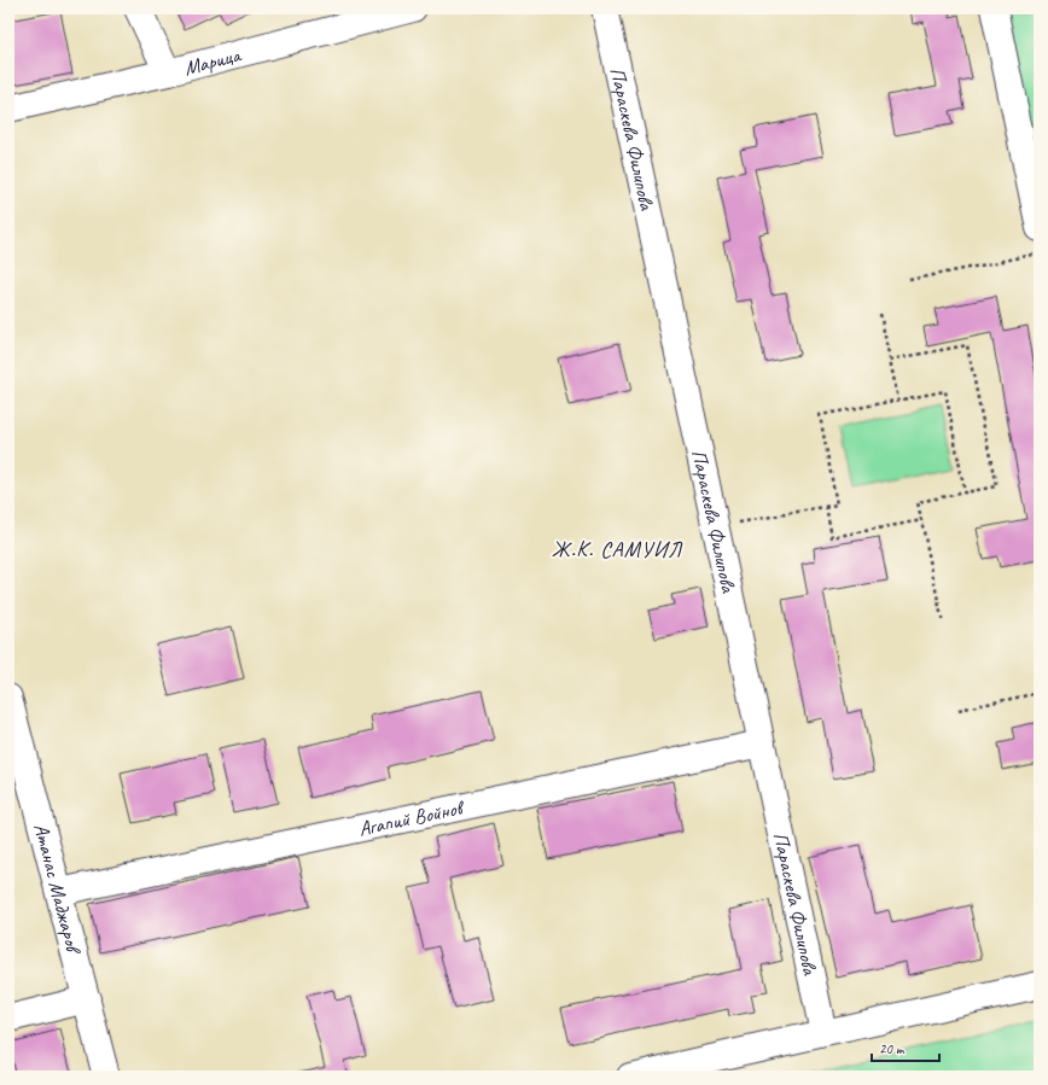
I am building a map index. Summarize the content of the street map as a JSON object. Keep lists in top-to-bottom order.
{
  "streets": {
    "street": [
      "Марица",
      "Параскева Филипова",
      "Агапий Войнов",
      "Атанас Маджаров"
    ]
  },
  "crossings": [
    ["Параскева Филипова", "Агапий Войнов"],
    ["Агапий Войнов", "Атанас Маджаров"]
  ],
  "districts": ["Ж.К. САМУИЛ"],
  "scale_bar": "20 m"
}
